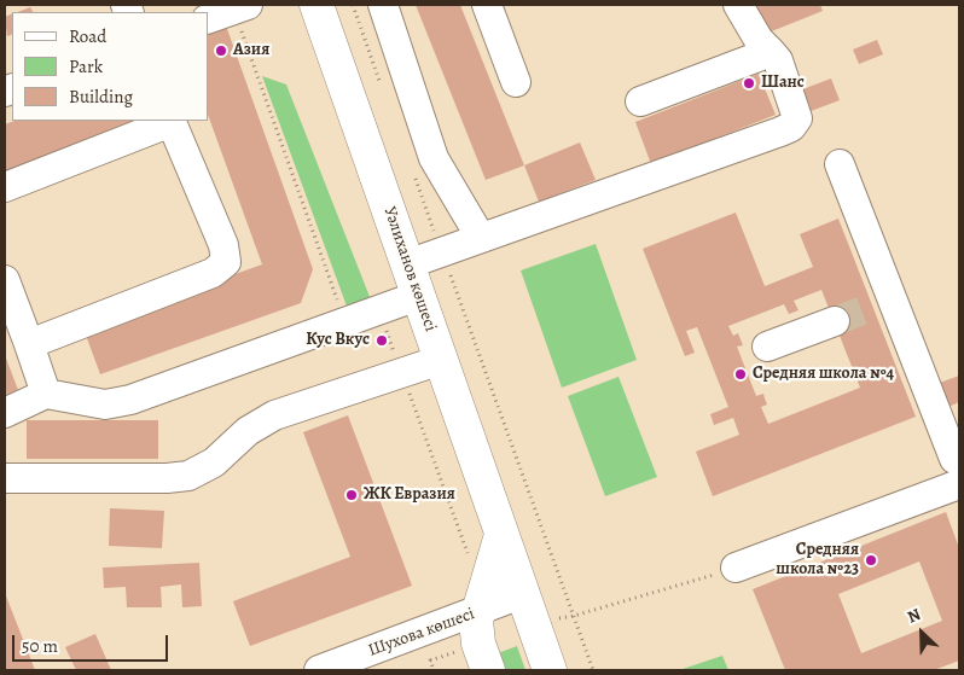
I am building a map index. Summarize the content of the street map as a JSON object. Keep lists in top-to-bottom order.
{
  "streets": {
    "main road": ["Уәлиханов көшесі"],
    "street": ["Шухова көшесі"]
  },
  "crossings": [
    ["Уәлиханов көшесі", "Шухова көшесі"]
  ],
  "places": [
    "Азия",
    "Шанс",
    "Кус Вкус",
    "Средняя школа №4",
    "ЖК Евразия",
    "Средняя школа №23"
  ],
  "legend": ["Road", "Park", "Building"],
  "scale_bar": "50 m",
  "north": "top left"
}
